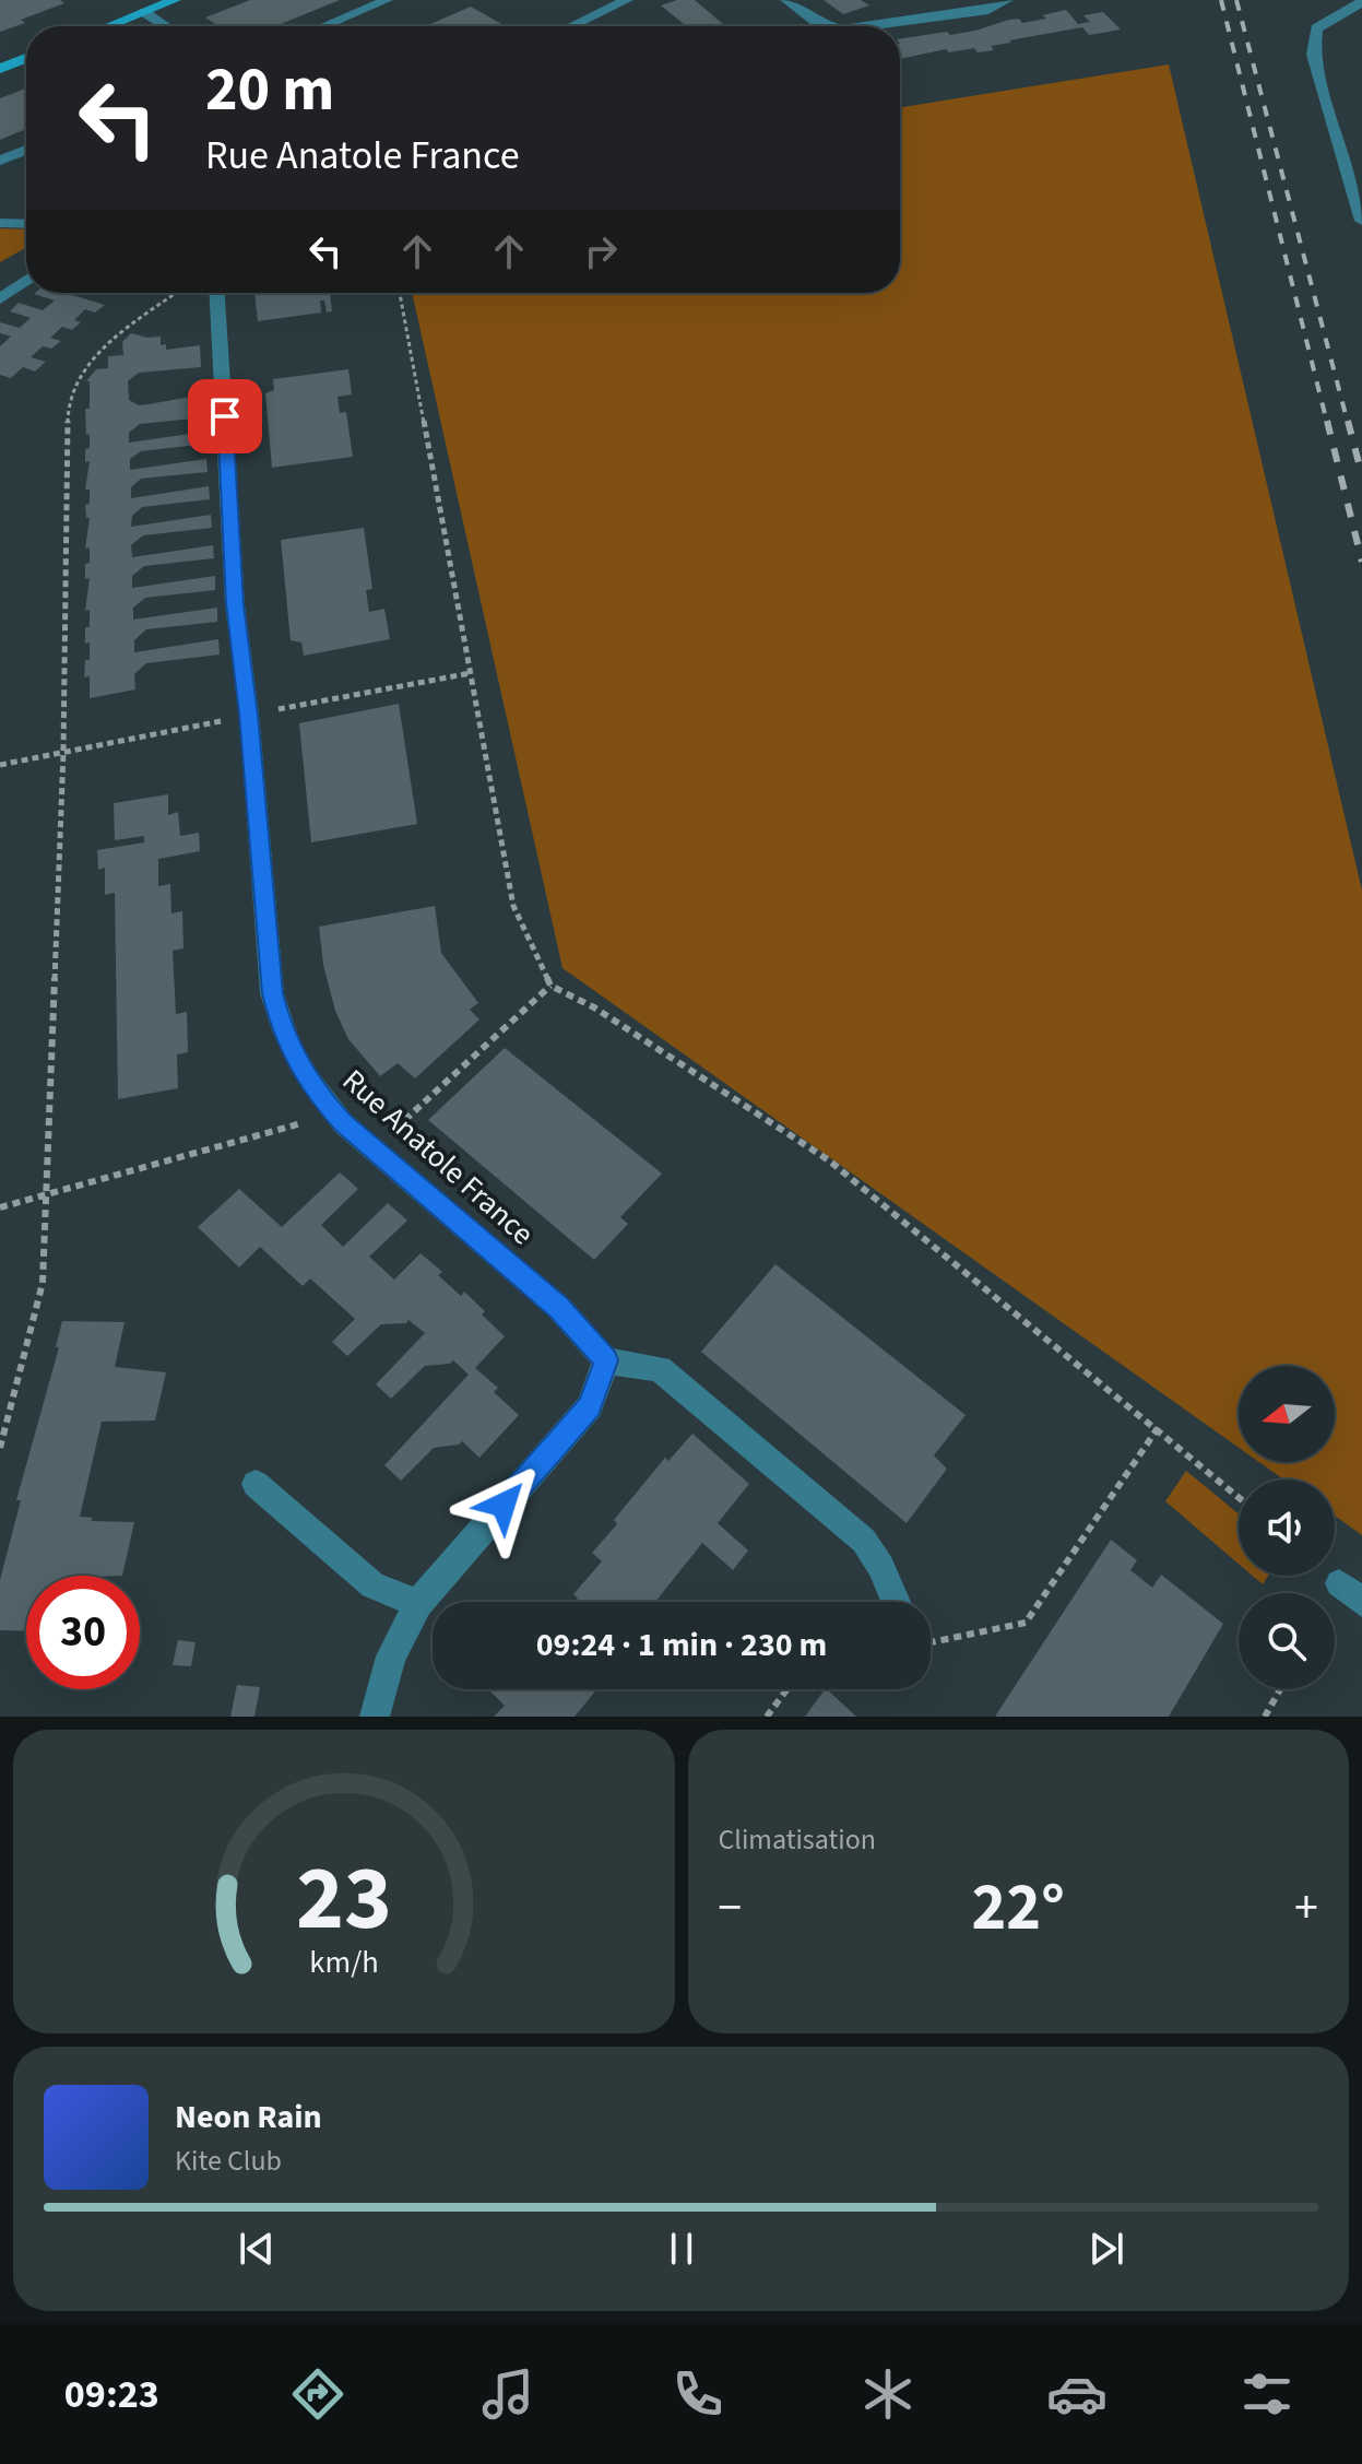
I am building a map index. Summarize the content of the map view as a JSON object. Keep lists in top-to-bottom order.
{
  "streets": {
    "street": ["Rue Anatole France"]
  },
  "north": "left",
  "page": {
    "turn": ["20 m", "Rue Anatole France"],
    "limit": "30",
    "trip": "09:24 · 1 min · 230 m",
    "tile": "Climatisation",
    "heat": ["−", "22°", "+"],
    "song": ["Neon Rain", "Kite Club"],
    "tabs": "09:23",
    "gauge": ["23", "km/h"]
  }
}
